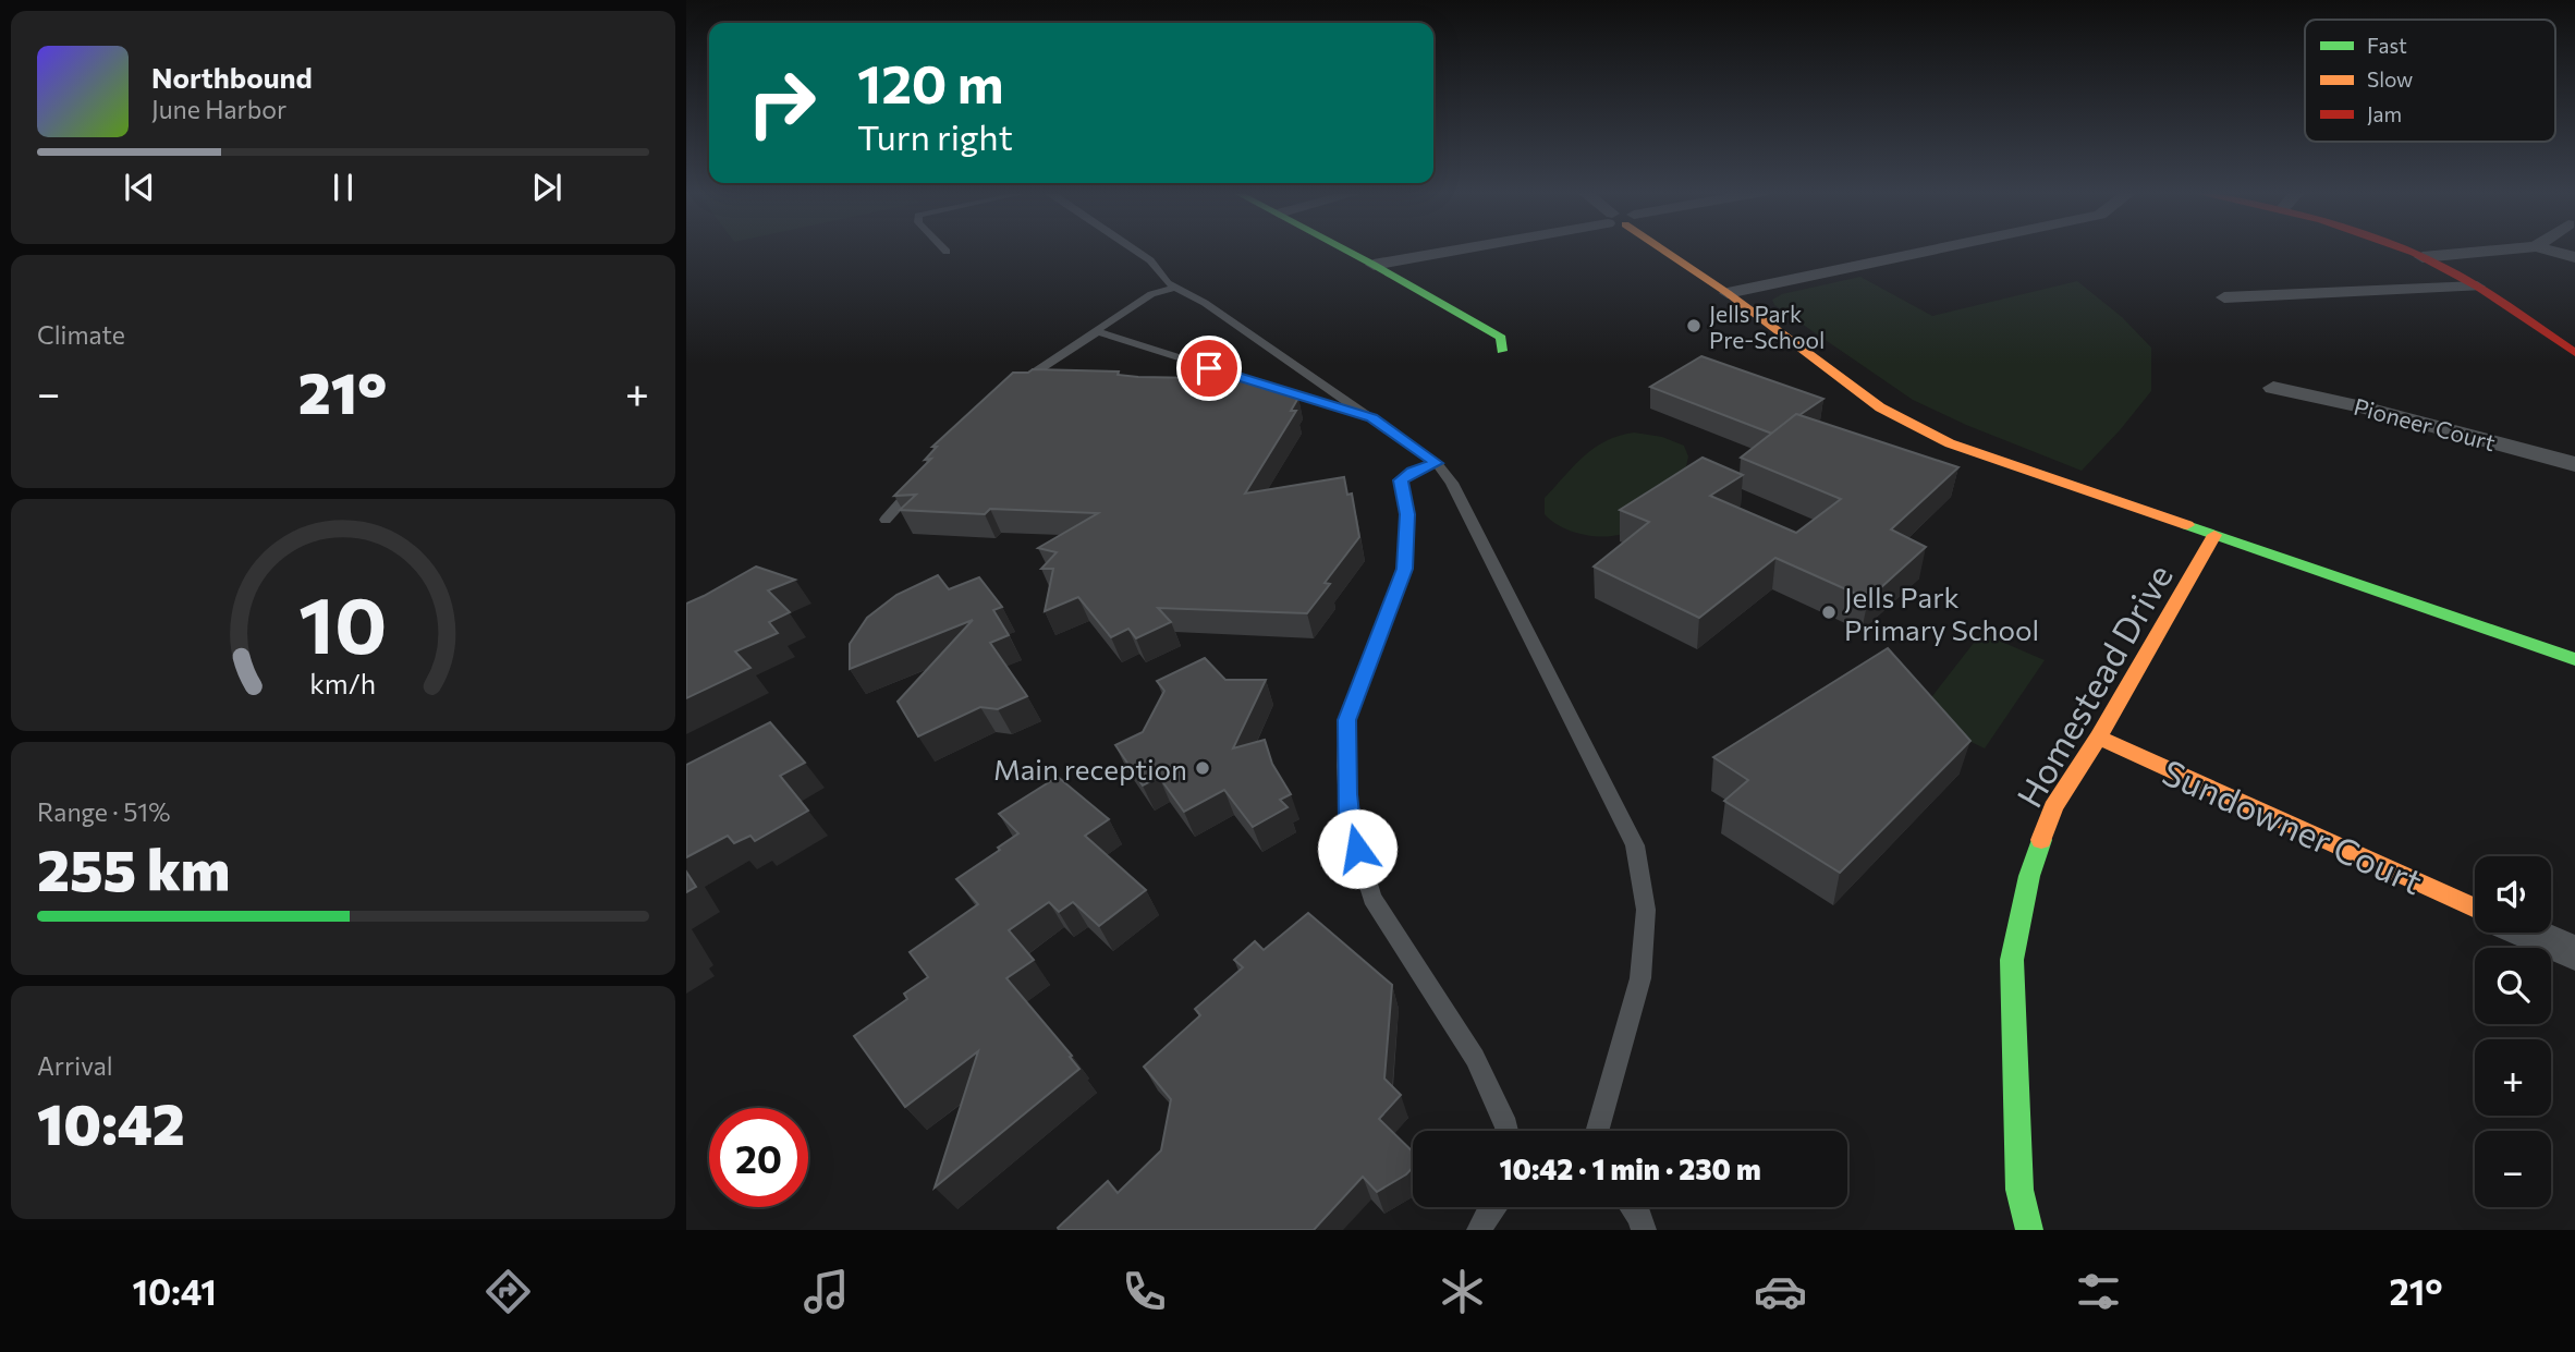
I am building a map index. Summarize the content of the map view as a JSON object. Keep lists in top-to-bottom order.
{
  "streets": {
    "street": ["Pioneer Court", "Homestead Drive", "Sundowner Court"]
  },
  "crossings": [
    ["Homestead Drive", "Sundowner Court"]
  ],
  "places": ["Jells Park Pre-School", "Jells Park Primary School", "Main reception"],
  "legend": ["Fast", "Slow", "Jam"],
  "page": {
    "turn": ["120 m", "Turn right"],
    "song": ["Northbound", "June Harbor"],
    "tile": [
      "Climate",
      ["Range · 51%", "255 km"],
      ["Arrival", "10:42"]
    ],
    "heat": ["−", "21°", "+"],
    "map_buttons": ["+", "−"],
    "limit": "20",
    "trip": "10:42 · 1 min · 230 m",
    "tabs": ["10:41", "21°"],
    "gauge": ["10", "km/h"]
  }
}
